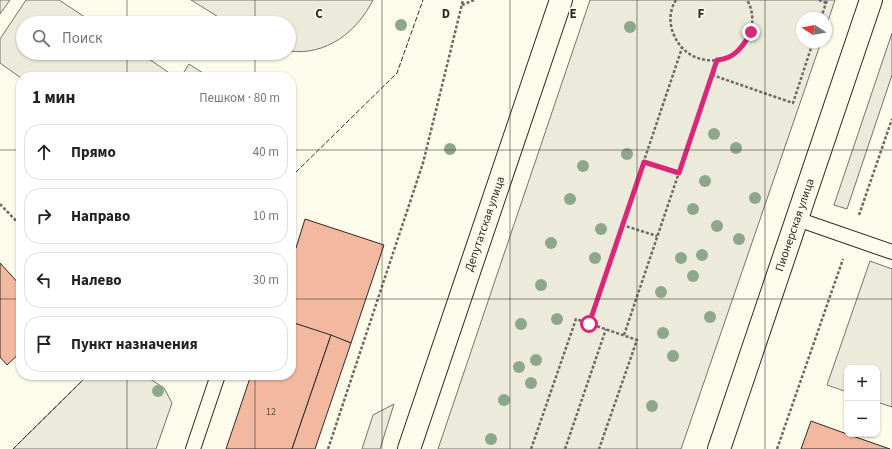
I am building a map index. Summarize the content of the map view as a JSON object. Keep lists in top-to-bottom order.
{
  "streets": {
    "main road": ["Депутатская улица", "Пионерская улица"]
  },
  "house_numbers": ["12"],
  "north": "left",
  "page": {
    "search": "Поиск",
    "heading": ["1 мин", "Пешком · 80 m"],
    "list": [
      ["Прямо", "40 m"],
      ["Направо", "10 m"],
      ["Налево", "30 m"],
      "Пункт назначения"
    ],
    "map_buttons": ["+", "−"]
  },
  "grid": {
    "columns": [
      "C",
      "D",
      "E",
      "F"
    ]
  }
}
